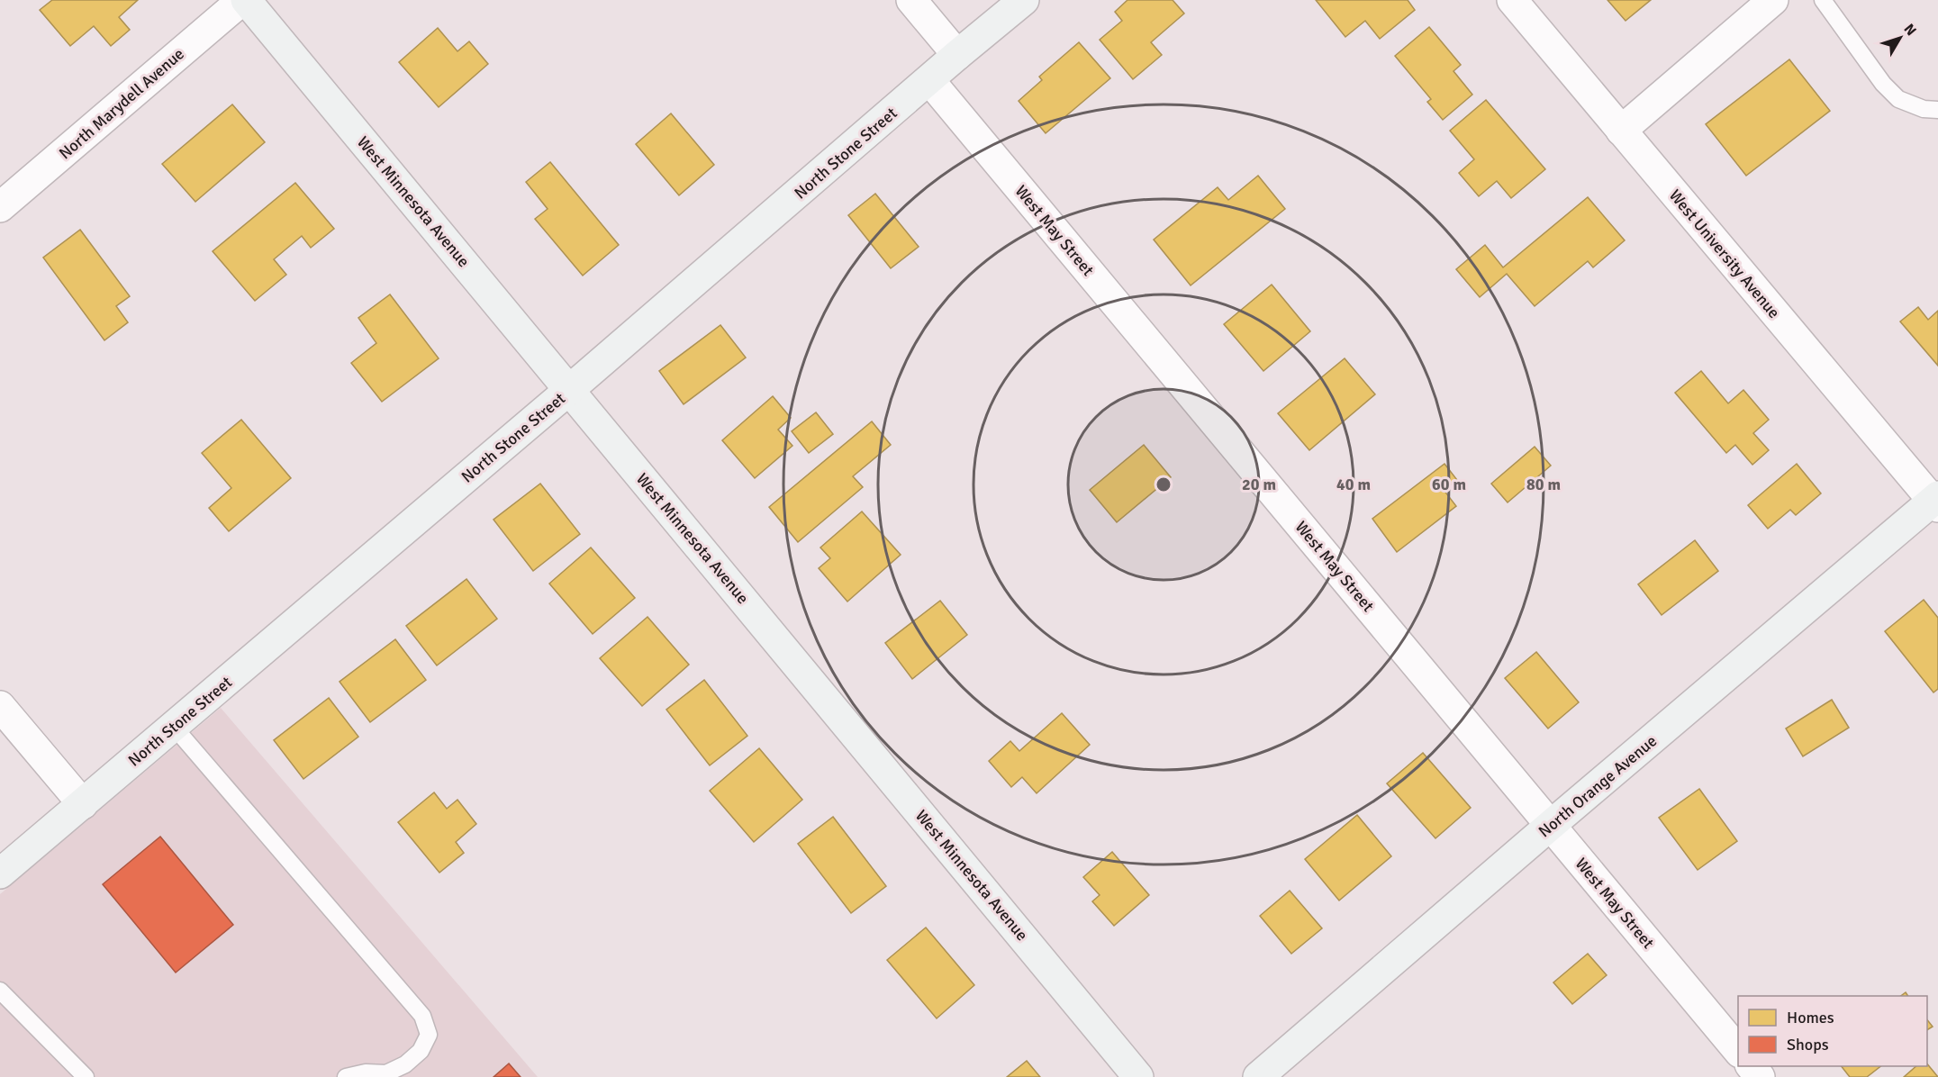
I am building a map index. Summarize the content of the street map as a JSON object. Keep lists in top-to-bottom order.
{
  "streets": {
    "street": [
      "North Marydell Avenue",
      "North Stone Street",
      "West Minnesota Avenue",
      "West May Street",
      "West University Avenue",
      "North Orange Avenue"
    ]
  },
  "crossings": [
    ["North Marydell Avenue", "West Minnesota Avenue"],
    ["North Stone Street", "West Minnesota Avenue"],
    ["North Stone Street", "West May Street"],
    ["West May Street", "North Orange Avenue"],
    ["West University Avenue", "North Orange Avenue"]
  ],
  "legend": ["Homes", "Shops"],
  "north": "top right",
  "rings": [
    "20 m",
    "40 m",
    "60 m",
    "80 m"
  ]
}
